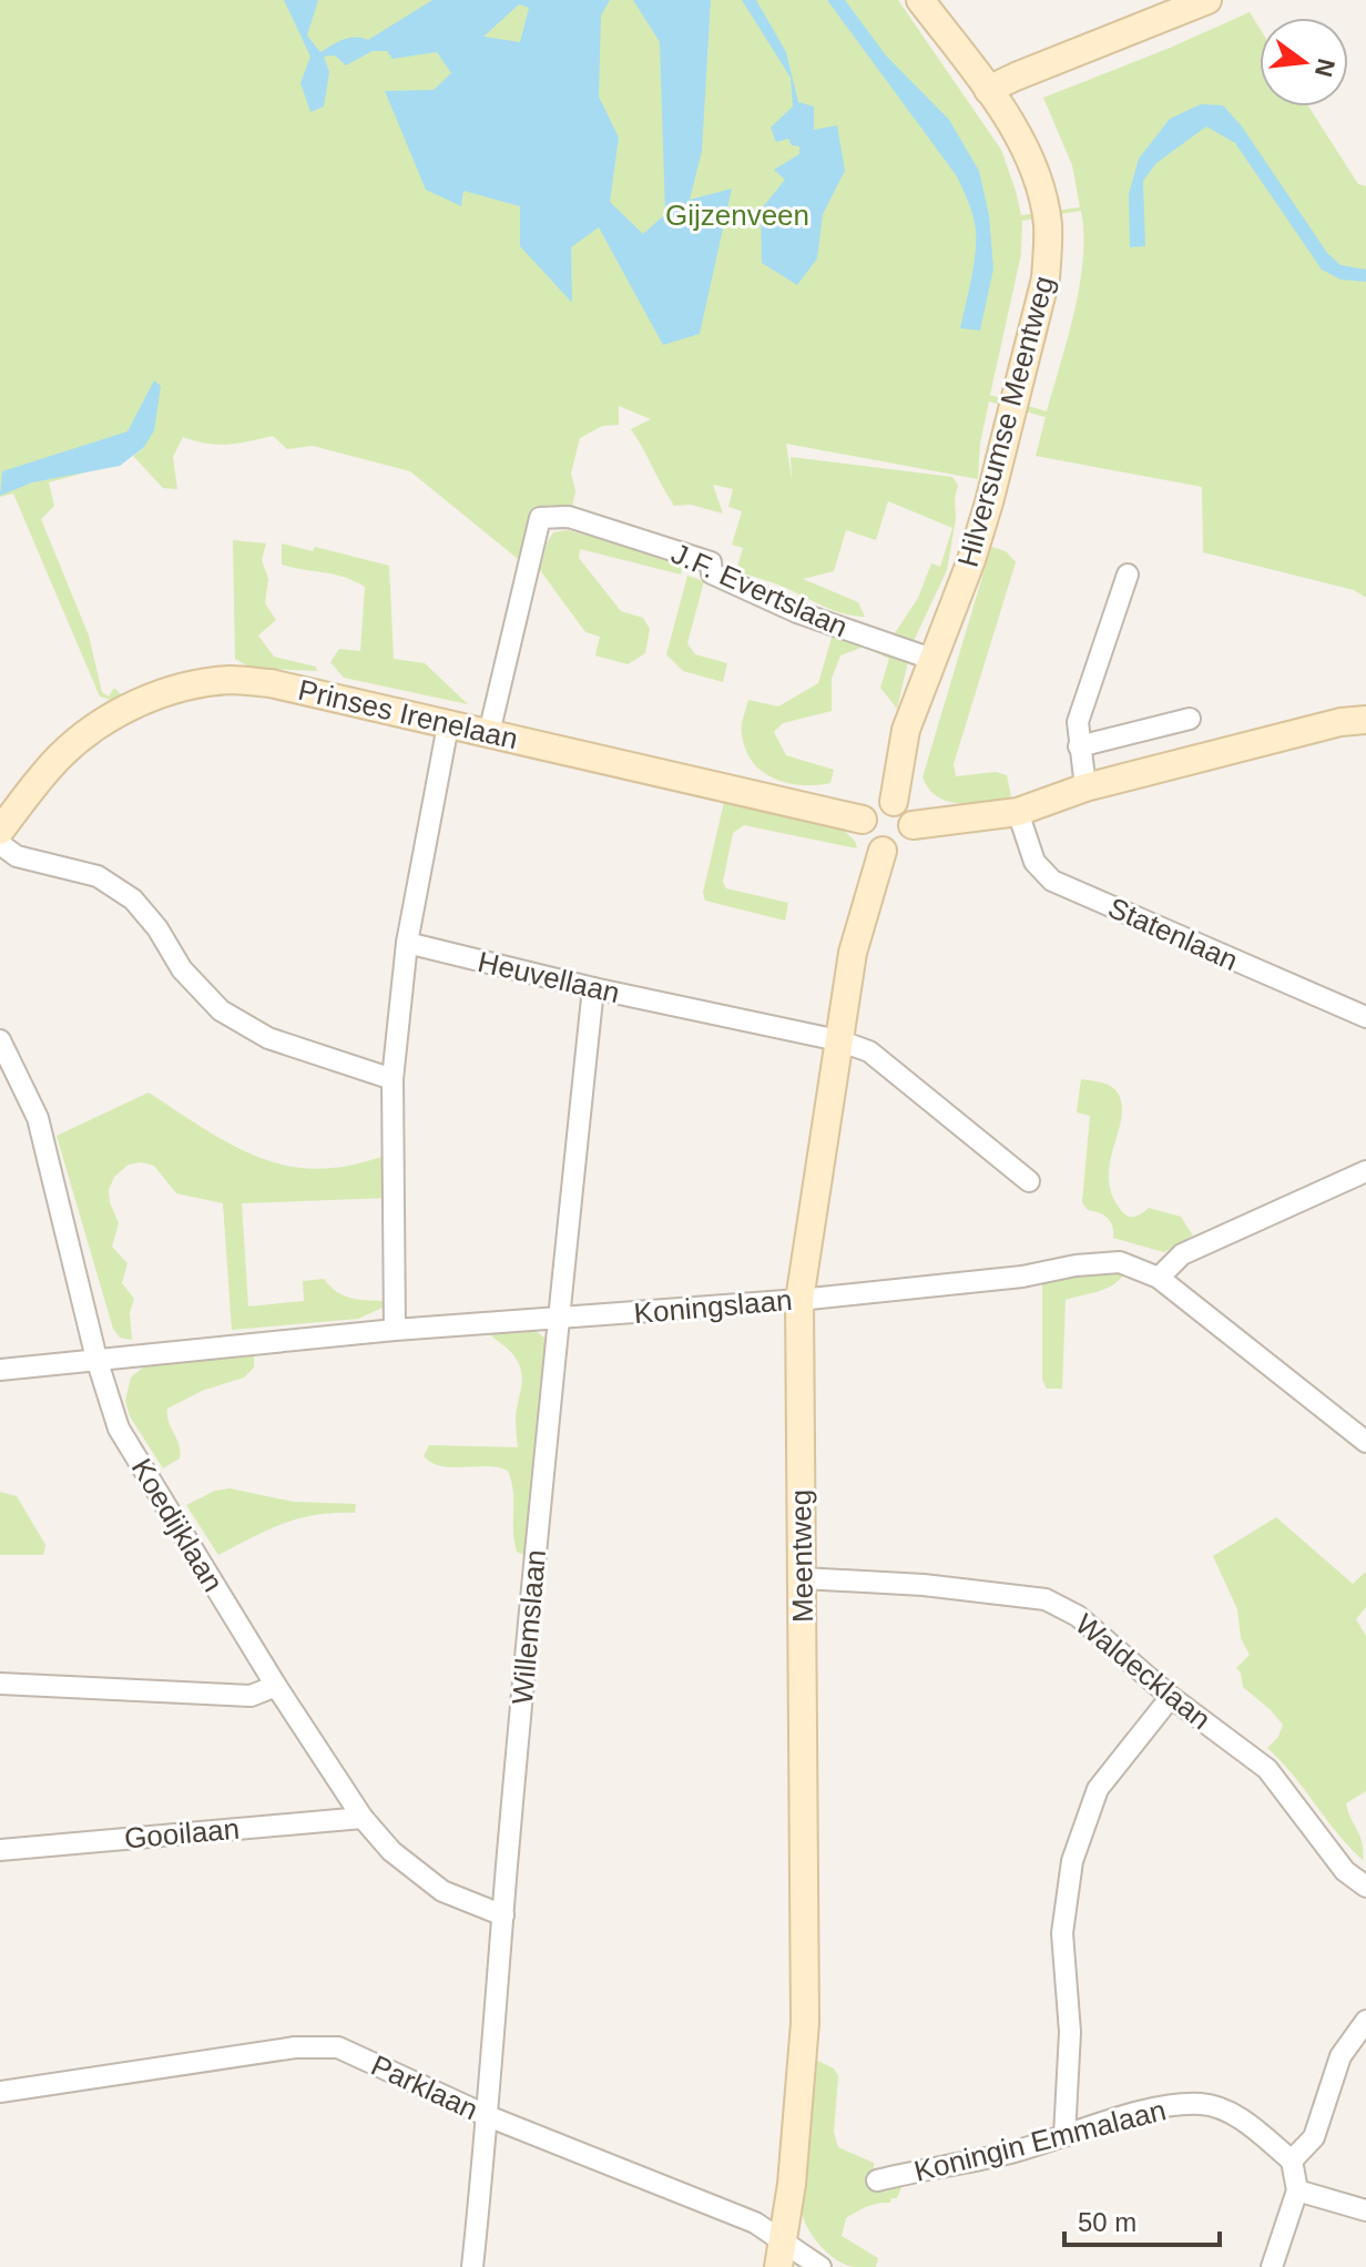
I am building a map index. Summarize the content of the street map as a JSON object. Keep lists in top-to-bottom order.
{
  "streets": {
    "main road": ["Hilversumse Meentweg", "Prinses Irenelaan", "Meentweg"],
    "street": [
      "J.F. Evertslaan",
      "Statenlaan",
      "Heuvellaan",
      "Koningslaan",
      "Koedijklaan",
      "Willemslaan",
      "Waldecklaan",
      "Gooilaan",
      "Parklaan",
      "Koningin Emmalaan"
    ]
  },
  "crossings": [
    ["Hilversumse Meentweg", "J.F. Evertslaan"],
    ["J.F. Evertslaan", "Prinses Irenelaan"],
    ["Prinses Irenelaan", "Meentweg"],
    ["Heuvellaan", "Meentweg"],
    ["Heuvellaan", "Willemslaan"],
    ["Koningslaan", "Koedijklaan"],
    ["Koningslaan", "Meentweg"],
    ["Koningslaan", "Willemslaan"],
    ["Koedijklaan", "Willemslaan"],
    ["Koedijklaan", "Gooilaan"],
    ["Meentweg", "Waldecklaan"],
    ["Meentweg", "Parklaan"],
    ["Willemslaan", "Parklaan"]
  ],
  "parks": ["Gijzenveen"],
  "scale_bar": "50 m",
  "north": "right"
}
